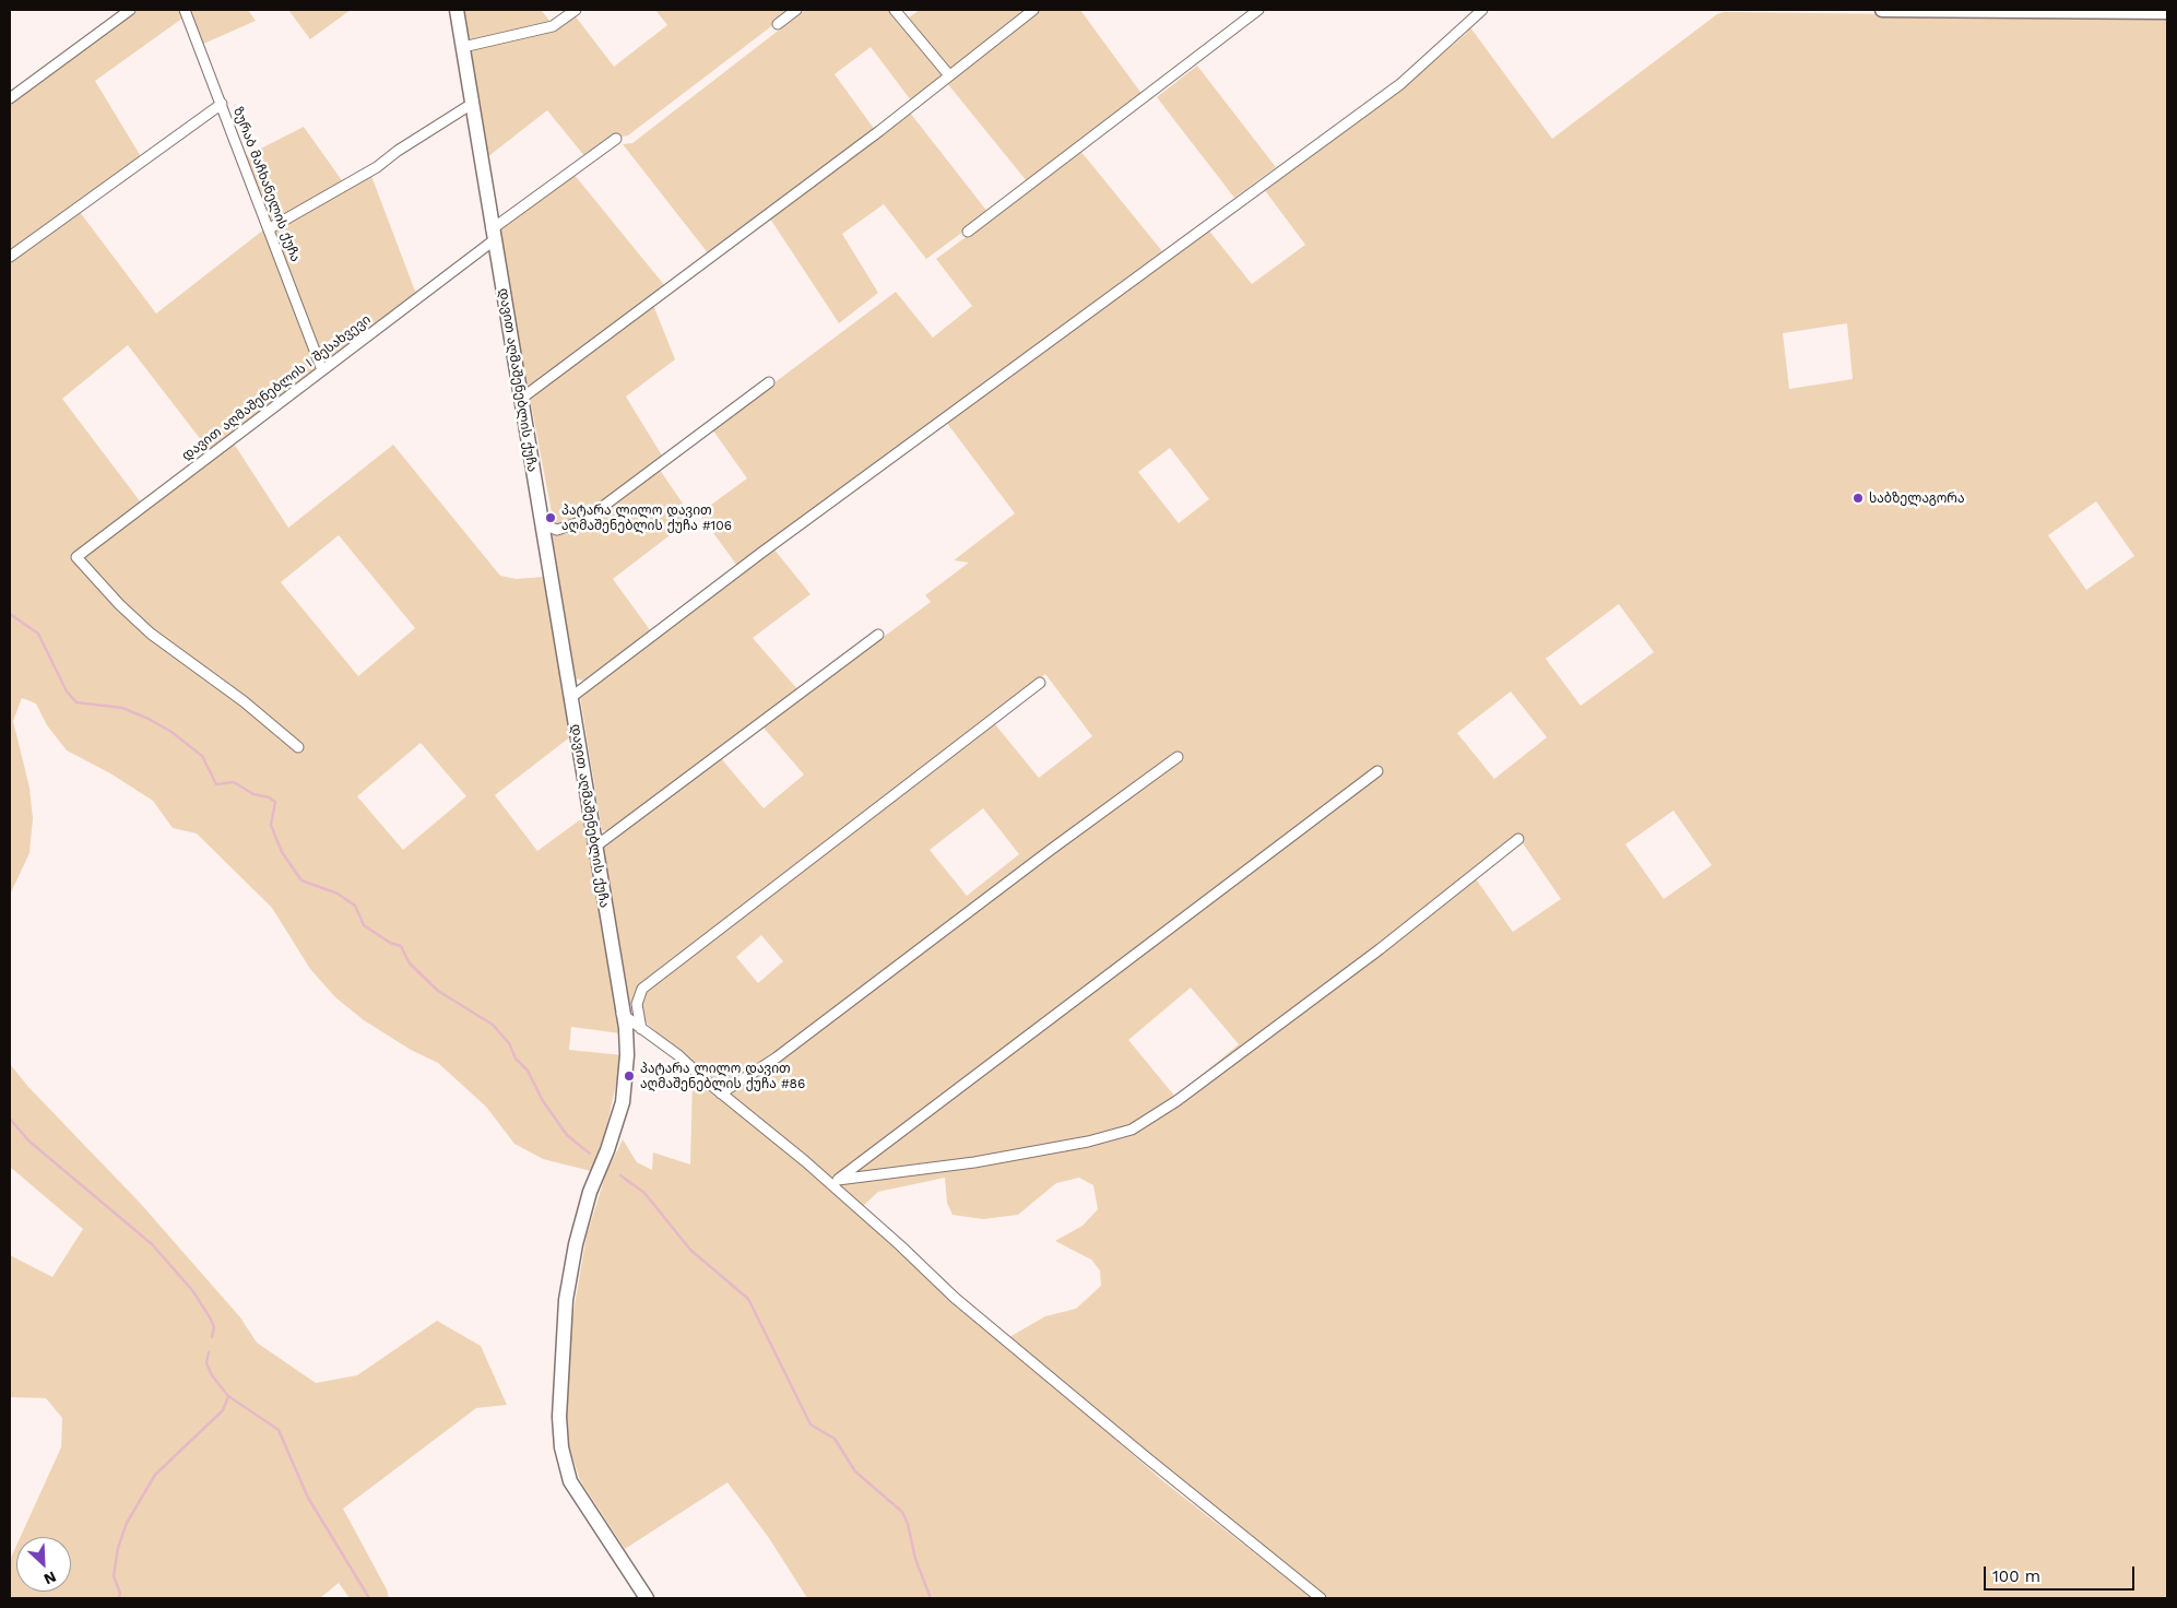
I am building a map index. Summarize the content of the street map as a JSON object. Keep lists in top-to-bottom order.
{
  "streets": {
    "street": ["ზურაბ მაჩხანელის ქუჩა", "დავით აღმაშენებლის ქუჩა", "დავით აღმაშენებლის I შესახვევი"]
  },
  "crossings": [
    ["ზურაბ მაჩხანელის ქუჩა", "დავით აღმაშენებლის I შესახვევი"],
    ["დავით აღმაშენებლის ქუჩა", "დავით აღმაშენებლის I შესახვევი"]
  ],
  "places": ["საბზელაგორა", "პატარა ლილო დავით აღმაშენებლის ქუჩა #106", "პატარა ლილო დავით აღმაშენებლის ქუჩა #86"],
  "scale_bar": "100 m",
  "north": "bottom right"
}
